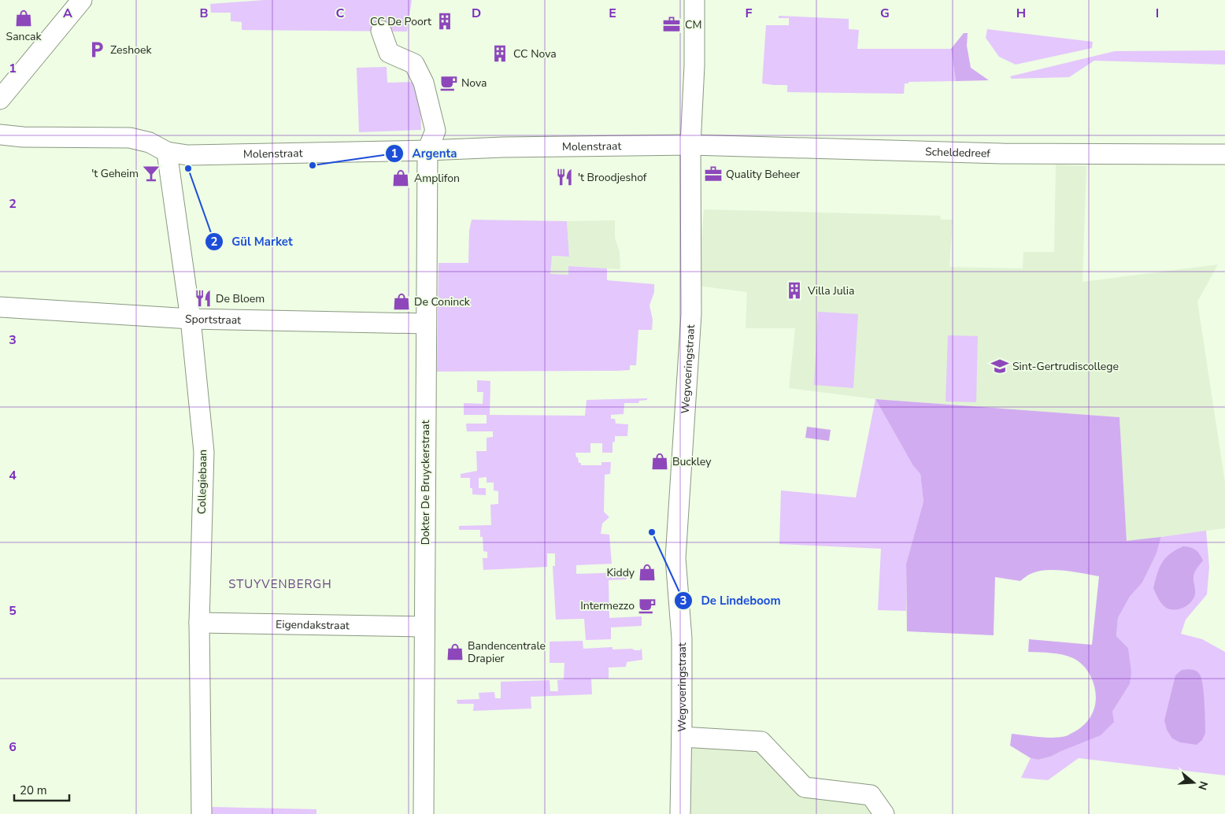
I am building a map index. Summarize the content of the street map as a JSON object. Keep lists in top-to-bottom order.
{
  "streets": {
    "street": [
      "Molenstraat",
      "Scheldedreef",
      "Sportstraat",
      "Wegvoeringstraat",
      "Collegiebaan",
      "Dokter De Bruyckerstraat",
      "Eigendakstraat"
    ]
  },
  "crossings": [
    ["Molenstraat", "Scheldedreef"],
    ["Molenstraat", "Wegvoeringstraat"],
    ["Molenstraat", "Collegiebaan"],
    ["Molenstraat", "Dokter De Bruyckerstraat"],
    ["Scheldedreef", "Wegvoeringstraat"],
    ["Sportstraat", "Collegiebaan"],
    ["Sportstraat", "Dokter De Bruyckerstraat"],
    ["Collegiebaan", "Eigendakstraat"],
    ["Dokter De Bruyckerstraat", "Eigendakstraat"]
  ],
  "districts": ["STUYVENBERGH"],
  "places": {
    "shop": [
      "Sancak",
      "Amplifon",
      "De Coninck",
      "Buckley",
      "Kiddy",
      "Bandencentrale Drapier"
    ],
    "building": ["CC De Poort", "CC Nova", "Villa Julia"],
    "office": ["CM", "Quality Beheer"],
    "parking": ["Zeshoek"],
    "cafe": ["Nova", "Intermezzo"],
    "other": ["Argenta", "Gül Market", "De Lindeboom"],
    "bar": ["'t Geheim"],
    "restaurant": ["'t Broodjeshof", "De Bloem"],
    "school or university": ["Sint-Gertrudiscollege"]
  },
  "scale_bar": "20 m",
  "north": "right",
  "grid": {
    "columns": [
      "A",
      "B",
      "C",
      "D",
      "E",
      "F",
      "G",
      "H",
      "I"
    ],
    "rows": [
      "1",
      "2",
      "3",
      "4",
      "5",
      "6"
    ]
  }
}
